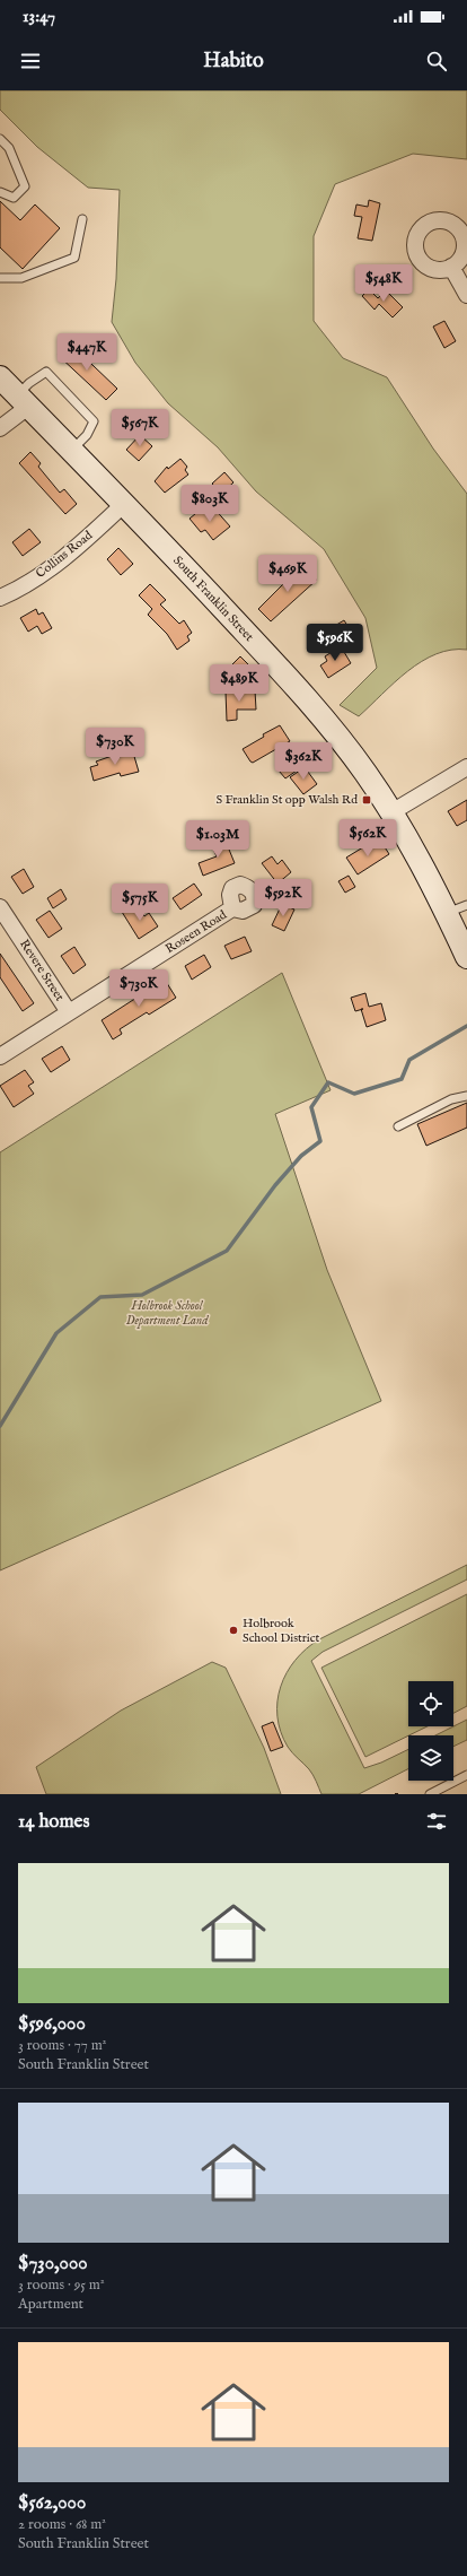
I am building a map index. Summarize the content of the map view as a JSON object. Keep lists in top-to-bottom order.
{
  "streets": {
    "main road": ["South Franklin Street"],
    "street": ["Collins Road", "Roseen Road", "Revere Street"]
  },
  "crossings": [
    ["Collins Road", "South Franklin Street"],
    ["Roseen Road", "Revere Street"]
  ],
  "parks": ["Holbrook School Department Land"],
  "places": {
    "transit": ["S Franklin St opp Walsh Rd"],
    "other": ["Holbrook School District"]
  },
  "page": {
    "status": "13:47",
    "header": "Habito",
    "price": [
      "$548K",
      "$447K",
      "$567K",
      "$803K",
      "$469K",
      "$596K",
      "$489K",
      "$730K",
      "$362K",
      "$562K",
      "$1.03M",
      "$592K",
      "$575K",
      "$730K"
    ],
    "heading": "14 homes",
    "list": [
      {
        "name": "$596,000",
        "note": "3 rooms · 77 m² · South Franklin Street"
      },
      {
        "name": "$730,000",
        "note": "3 rooms · 95 m² · Apartment"
      },
      {
        "name": "$562,000",
        "note": "2 rooms · 68 m² · South Franklin Street"
      }
    ]
  }
}
